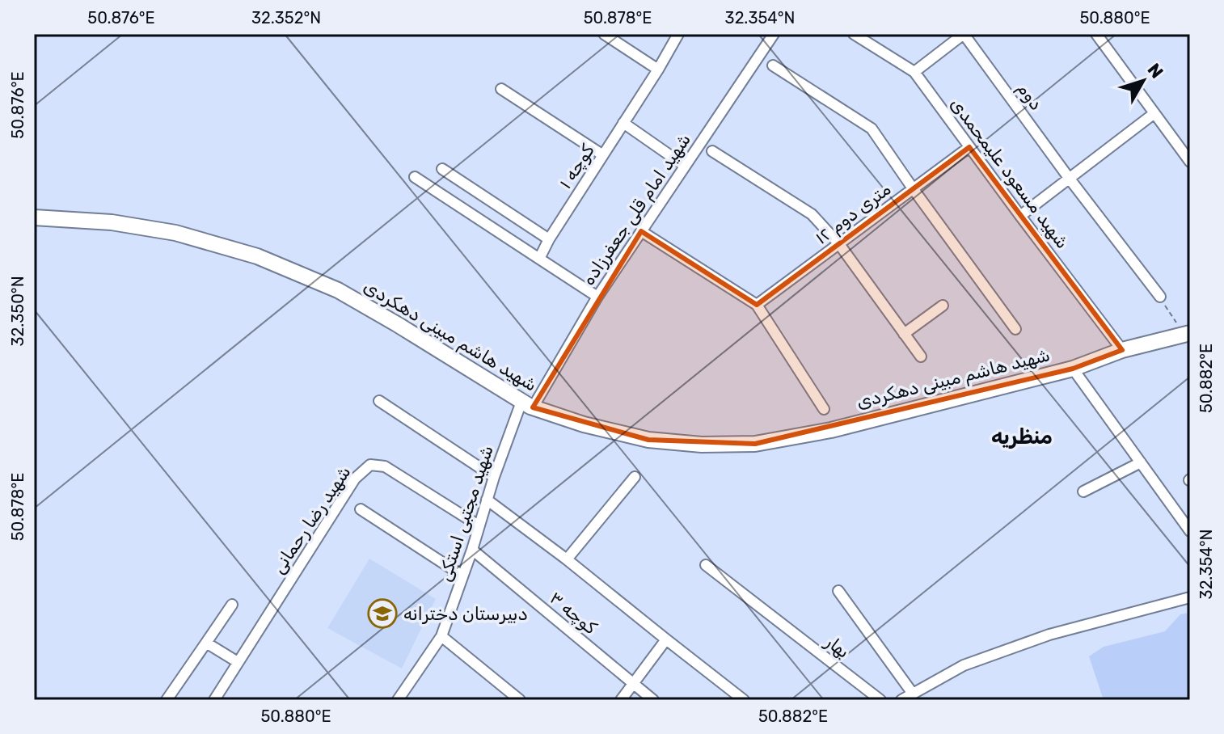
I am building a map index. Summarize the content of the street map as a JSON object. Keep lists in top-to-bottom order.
{
  "streets": {
    "main road": ["شهید هاشم مبینی دهکردی"],
    "street": [
      "دوم",
      "کوچه ۱",
      "شهید مسعود علیمحمدی",
      "شهید امام قلی جعفرزاده",
      "۱۲ متری دوم",
      "شهید مجتبی استکی",
      "شهید رضا رحمانی",
      "کوچه ۳",
      "بهار"
    ]
  },
  "crossings": [
    ["شهید مسعود علیمحمدی", "۱۲ متری دوم"],
    ["شهید مسعود علیمحمدی", "شهید هاشم مبینی دهکردی"],
    ["شهید امام قلی جعفرزاده", "شهید هاشم مبینی دهکردی"],
    ["شهید امام قلی جعفرزاده", "شهید مجتبی استکی"],
    ["شهید هاشم مبینی دهکردی", "شهید مجتبی استکی"],
    ["شهید مجتبی استکی", "شهید رضا رحمانی"],
    ["شهید مجتبی استکی", "کوچه ۳"]
  ],
  "districts": ["منظریه"],
  "places": {
    "school or university": ["دبیرستان دخترانه"]
  },
  "north": "top right",
  "coordinates": [
    "50.876°E",
    "32.352°N",
    "50.878°E",
    "32.354°N",
    "50.880°E",
    "32.350°N",
    "50.882°E"
  ]
}
